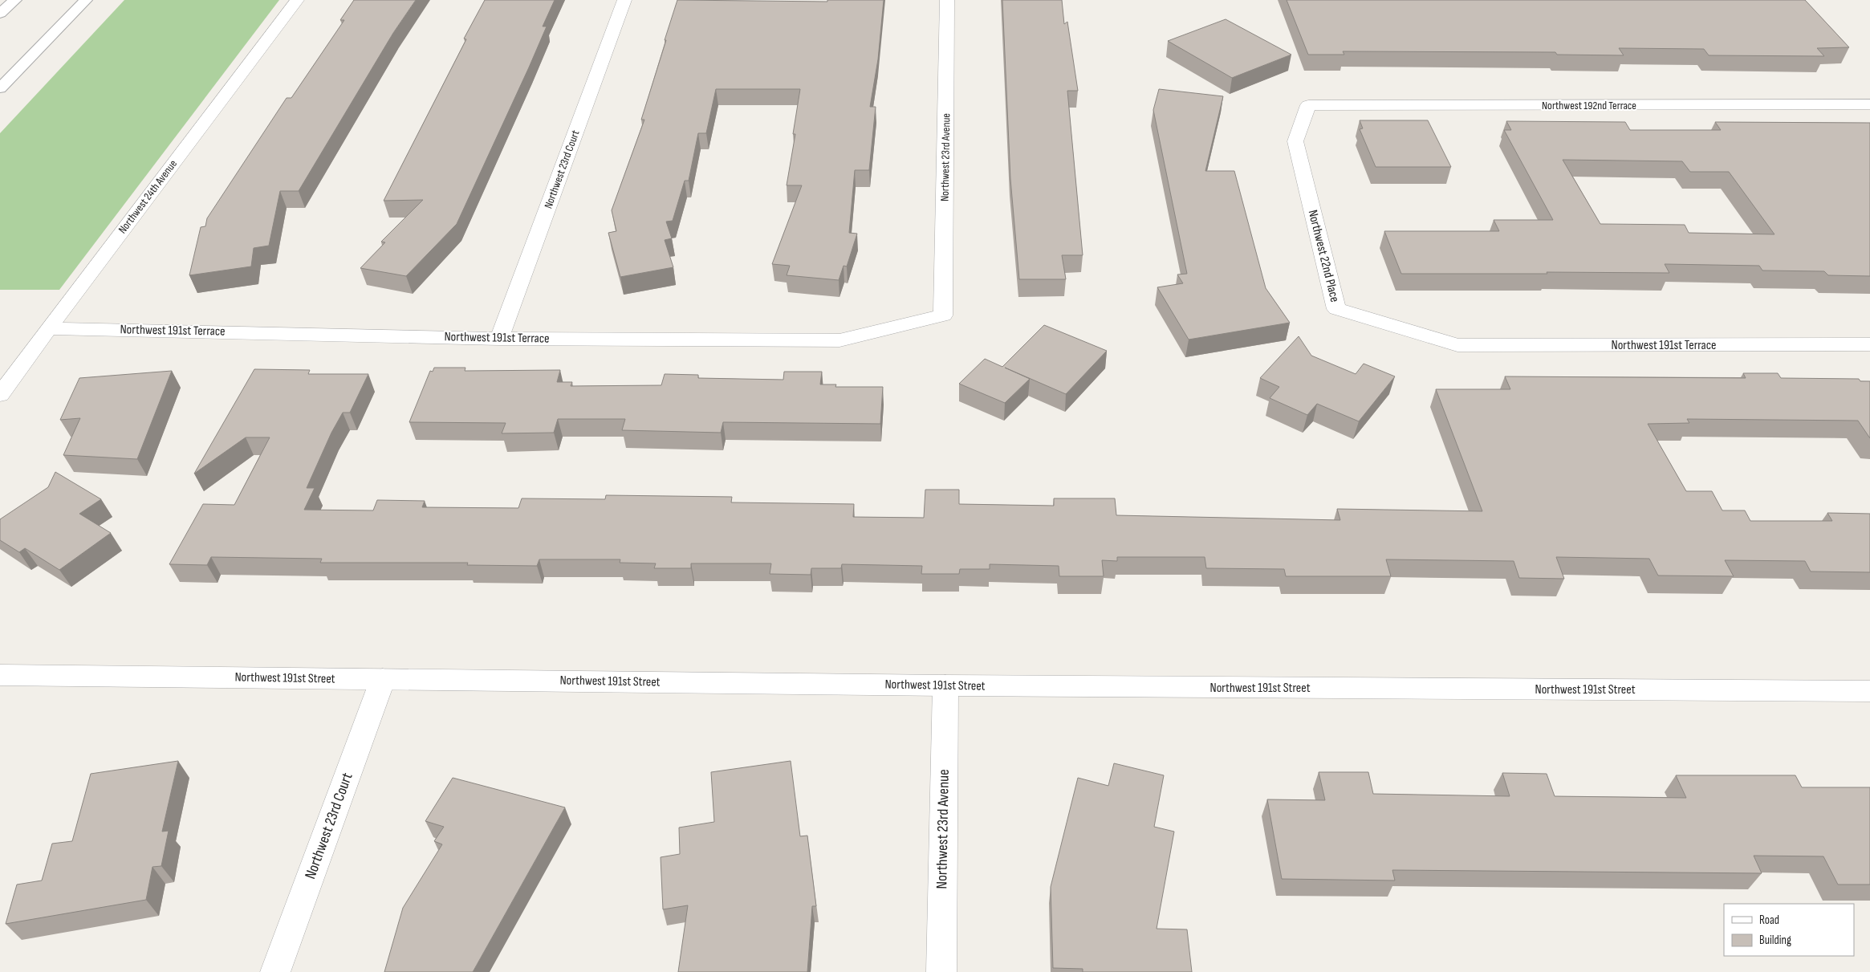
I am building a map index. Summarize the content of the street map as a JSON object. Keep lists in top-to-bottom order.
{
  "streets": {
    "street": [
      "Northwest 192nd Terrace",
      "Northwest 23rd Avenue",
      "Northwest 23rd Court",
      "Northwest 24th Avenue",
      "Northwest 22nd Place",
      "Northwest 191st Terrace",
      "Northwest 191st Street"
    ]
  },
  "crossings": [
    ["Northwest 192nd Terrace", "Northwest 22nd Place"],
    ["Northwest 23rd Avenue", "Northwest 191st Terrace"],
    ["Northwest 23rd Avenue", "Northwest 191st Street"],
    ["Northwest 23rd Court", "Northwest 191st Terrace"],
    ["Northwest 23rd Court", "Northwest 191st Street"],
    ["Northwest 24th Avenue", "Northwest 191st Terrace"],
    ["Northwest 22nd Place", "Northwest 191st Terrace"]
  ],
  "legend": ["Road", "Building"]
}
